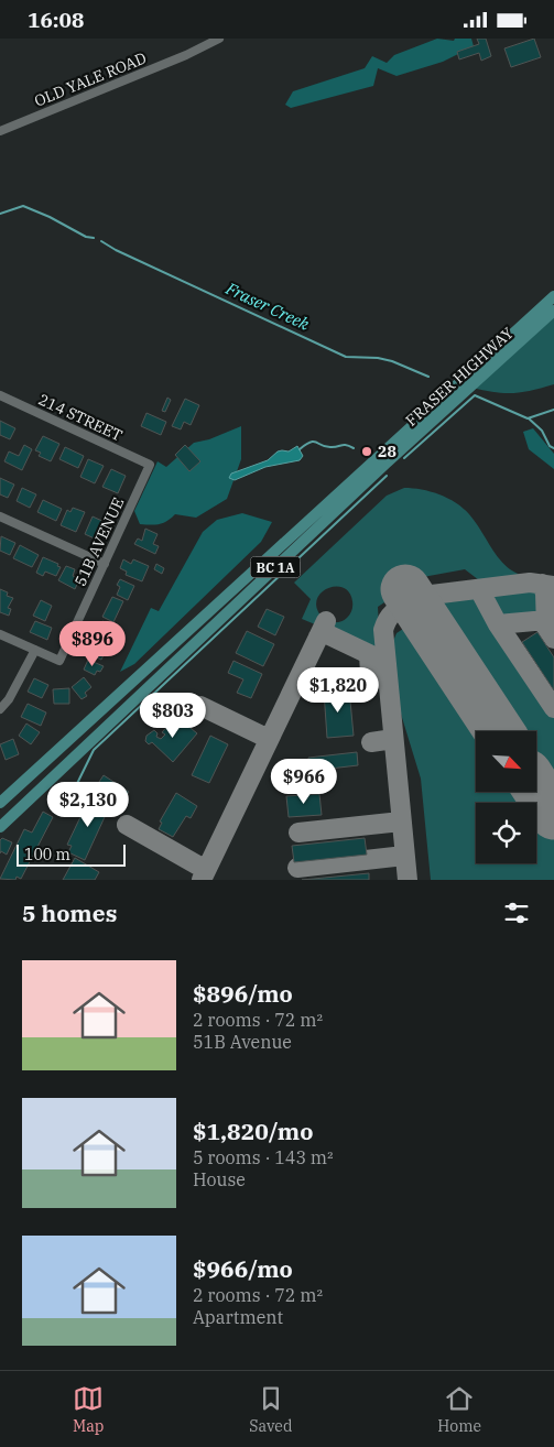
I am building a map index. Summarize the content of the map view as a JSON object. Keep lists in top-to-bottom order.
{
  "streets": {
    "main road": ["FRASER HIGHWAY", "BC 1A"],
    "street": ["OLD YALE ROAD", "214 STREET", "51B AVENUE"]
  },
  "crossings": [
    ["214 STREET", "51B AVENUE"]
  ],
  "water": ["Fraser Creek"],
  "places": ["28"],
  "scale_bar": "100 m",
  "north": "bottom right",
  "page": {
    "status": "16:08",
    "price": [
      "$896",
      "$1,820",
      "$803",
      "$966",
      "$2,130"
    ],
    "scale": "100 m",
    "heading": "5 homes",
    "list": [
      {
        "name": "$896/mo",
        "note": "2 rooms · 72 m² · 51B Avenue"
      },
      {
        "name": "$1,820/mo",
        "note": "5 rooms · 143 m² · House"
      },
      {
        "name": "$966/mo",
        "note": "2 rooms · 72 m² · Apartment"
      }
    ],
    "tabs": ["Map", "Saved", "Home"]
  }
}
